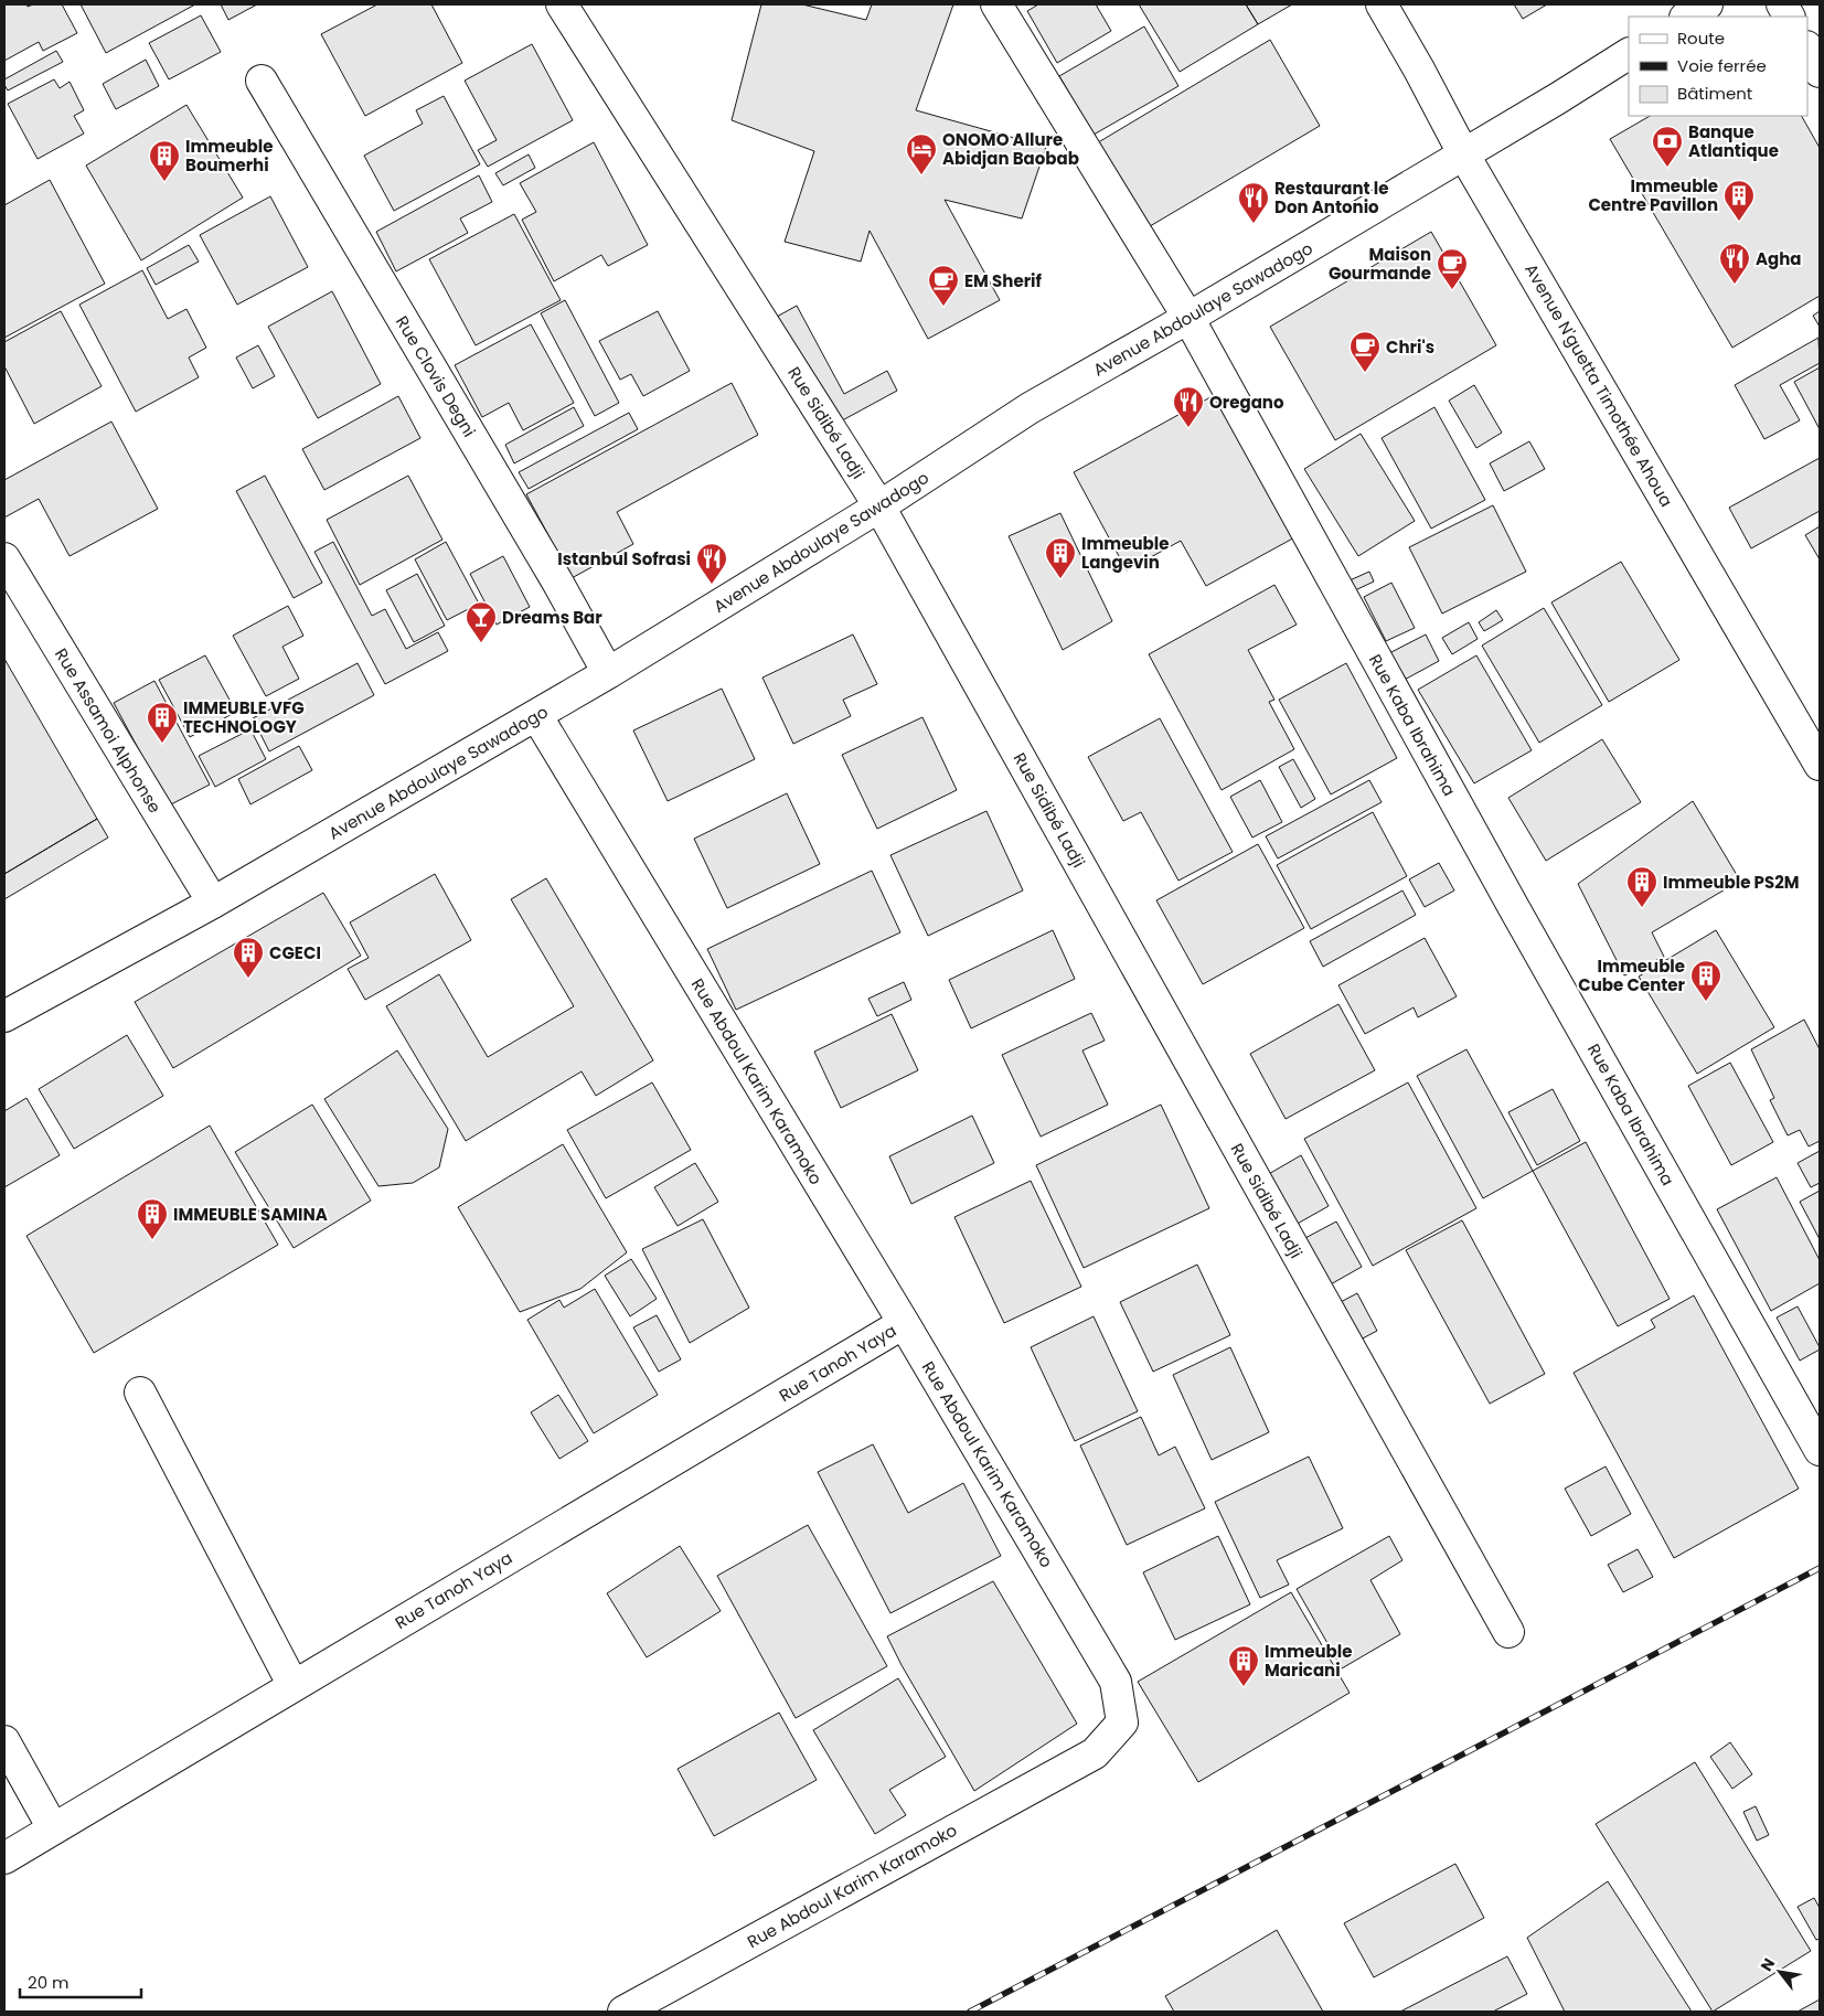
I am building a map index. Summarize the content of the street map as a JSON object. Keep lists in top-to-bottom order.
{
  "streets": {
    "street": [
      "Avenue Abdoulaye Sawadogo",
      "Rue Clovis Degni",
      "Avenue N'guetta Timothée Ahoua",
      "Rue Sidibé Ladji",
      "Rue Kaba Ibrahima",
      "Rue Assamoi Alphonse",
      "Rue Abdoul Karim Karamoko",
      "Rue Tanoh Yaya"
    ]
  },
  "crossings": [
    ["Avenue Abdoulaye Sawadogo", "Rue Clovis Degni"],
    ["Avenue Abdoulaye Sawadogo", "Avenue N'guetta Timothée Ahoua"],
    ["Avenue Abdoulaye Sawadogo", "Rue Sidibé Ladji"],
    ["Avenue Abdoulaye Sawadogo", "Rue Kaba Ibrahima"],
    ["Avenue Abdoulaye Sawadogo", "Rue Assamoi Alphonse"],
    ["Avenue Abdoulaye Sawadogo", "Rue Abdoul Karim Karamoko"],
    ["Rue Abdoul Karim Karamoko", "Rue Tanoh Yaya"]
  ],
  "places": {
    "bank": ["Banque Atlantique"],
    "hotel": ["ONOMO Allure Abidjan Baobab"],
    "building": [
      "Immeuble Boumerhi",
      "Immeuble Centre Pavillon",
      "Immeuble Langevin",
      "IMMEUBLE VFG TECHNOLOGY",
      "Immeuble PS2M",
      "CGECI",
      "Immeuble Cube Center",
      "IMMEUBLE SAMINA",
      "Immeuble Maricani"
    ],
    "restaurant": [
      "Restaurant le Don Antonio",
      "Agha",
      "Oregano",
      "Istanbul Sofrasi"
    ],
    "cafe": ["Maison Gourmande", "EM Sherif", "Chri's"],
    "bar": ["Dreams Bar"]
  },
  "legend": ["Route", "Voie ferrée", "Bâtiment"],
  "scale_bar": "20 m",
  "north": "top left"
}
